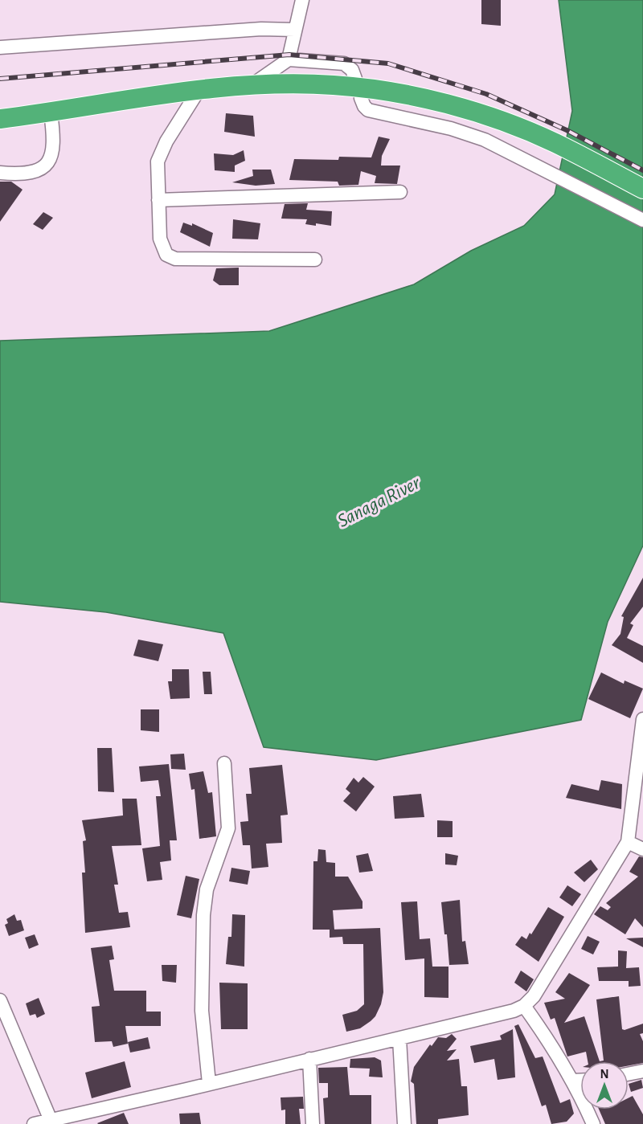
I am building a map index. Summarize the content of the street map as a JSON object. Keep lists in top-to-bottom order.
{
  "water": ["Sanaga River"],
  "north": "top"
}
